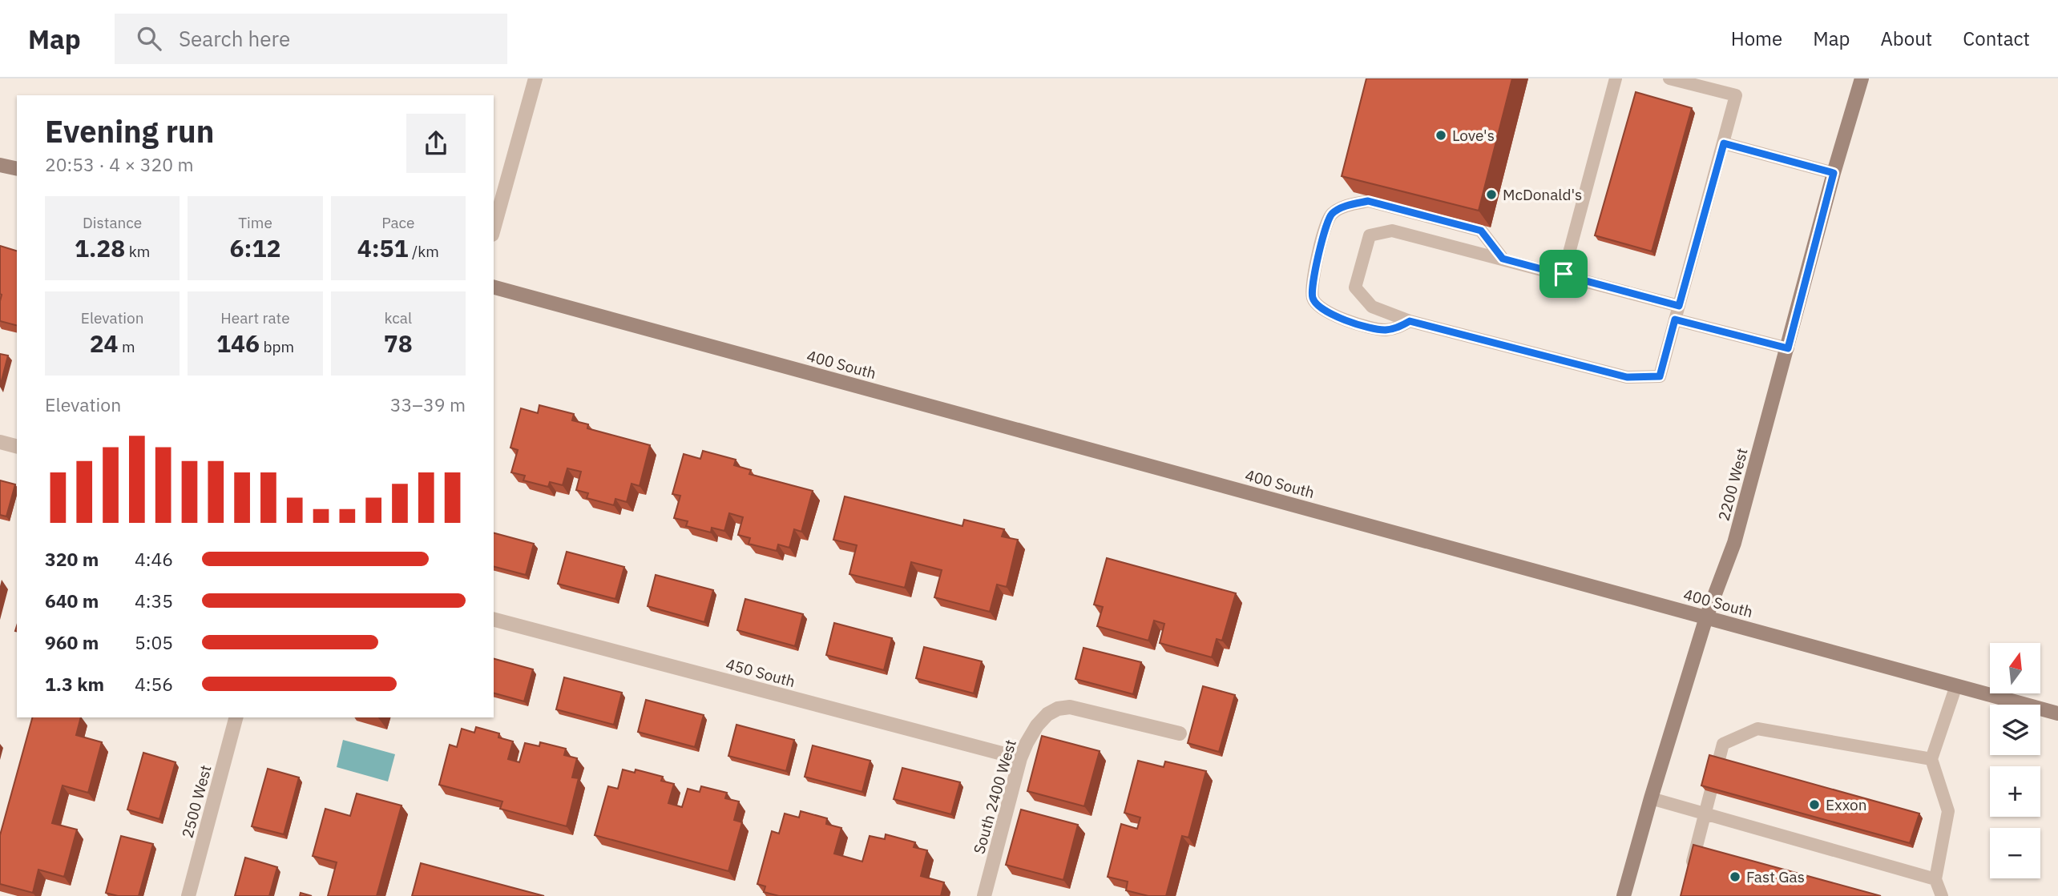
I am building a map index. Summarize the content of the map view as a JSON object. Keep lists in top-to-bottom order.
{
  "streets": {
    "main road": ["400 South", "2200 West"],
    "street": ["450 South", "South 2400 West", "2500 West"]
  },
  "crossings": [
    ["400 South", "2200 West"],
    ["450 South", "South 2400 West"]
  ],
  "places": [
    "Love's",
    "McDonald's",
    "Exxon",
    "Fast Gas"
  ],
  "north": "top",
  "page": {
    "header": "Map",
    "search": "Search here",
    "nav": [
      "Home",
      "Map",
      "About",
      "Contact"
    ],
    "heading": ["Evening run", "20:53 · 4 × 320 m"],
    "stats": [
      ["Distance", "1.28 km"],
      ["Time", "6:12"],
      ["Pace", "4:51 /km"],
      ["Elevation", "24 m"],
      ["Heart rate", "146 bpm"],
      ["kcal", "78"]
    ],
    "chart": ["Elevation", "33–39 m"],
    "list": [
      {
        "name": "320 m",
        "note": "4:46"
      },
      {
        "name": "640 m",
        "note": "4:35"
      },
      {
        "name": "960 m",
        "note": "5:05"
      },
      {
        "name": "1.3 km",
        "note": "4:56"
      }
    ],
    "map_buttons": ["+", "−"]
  }
}
